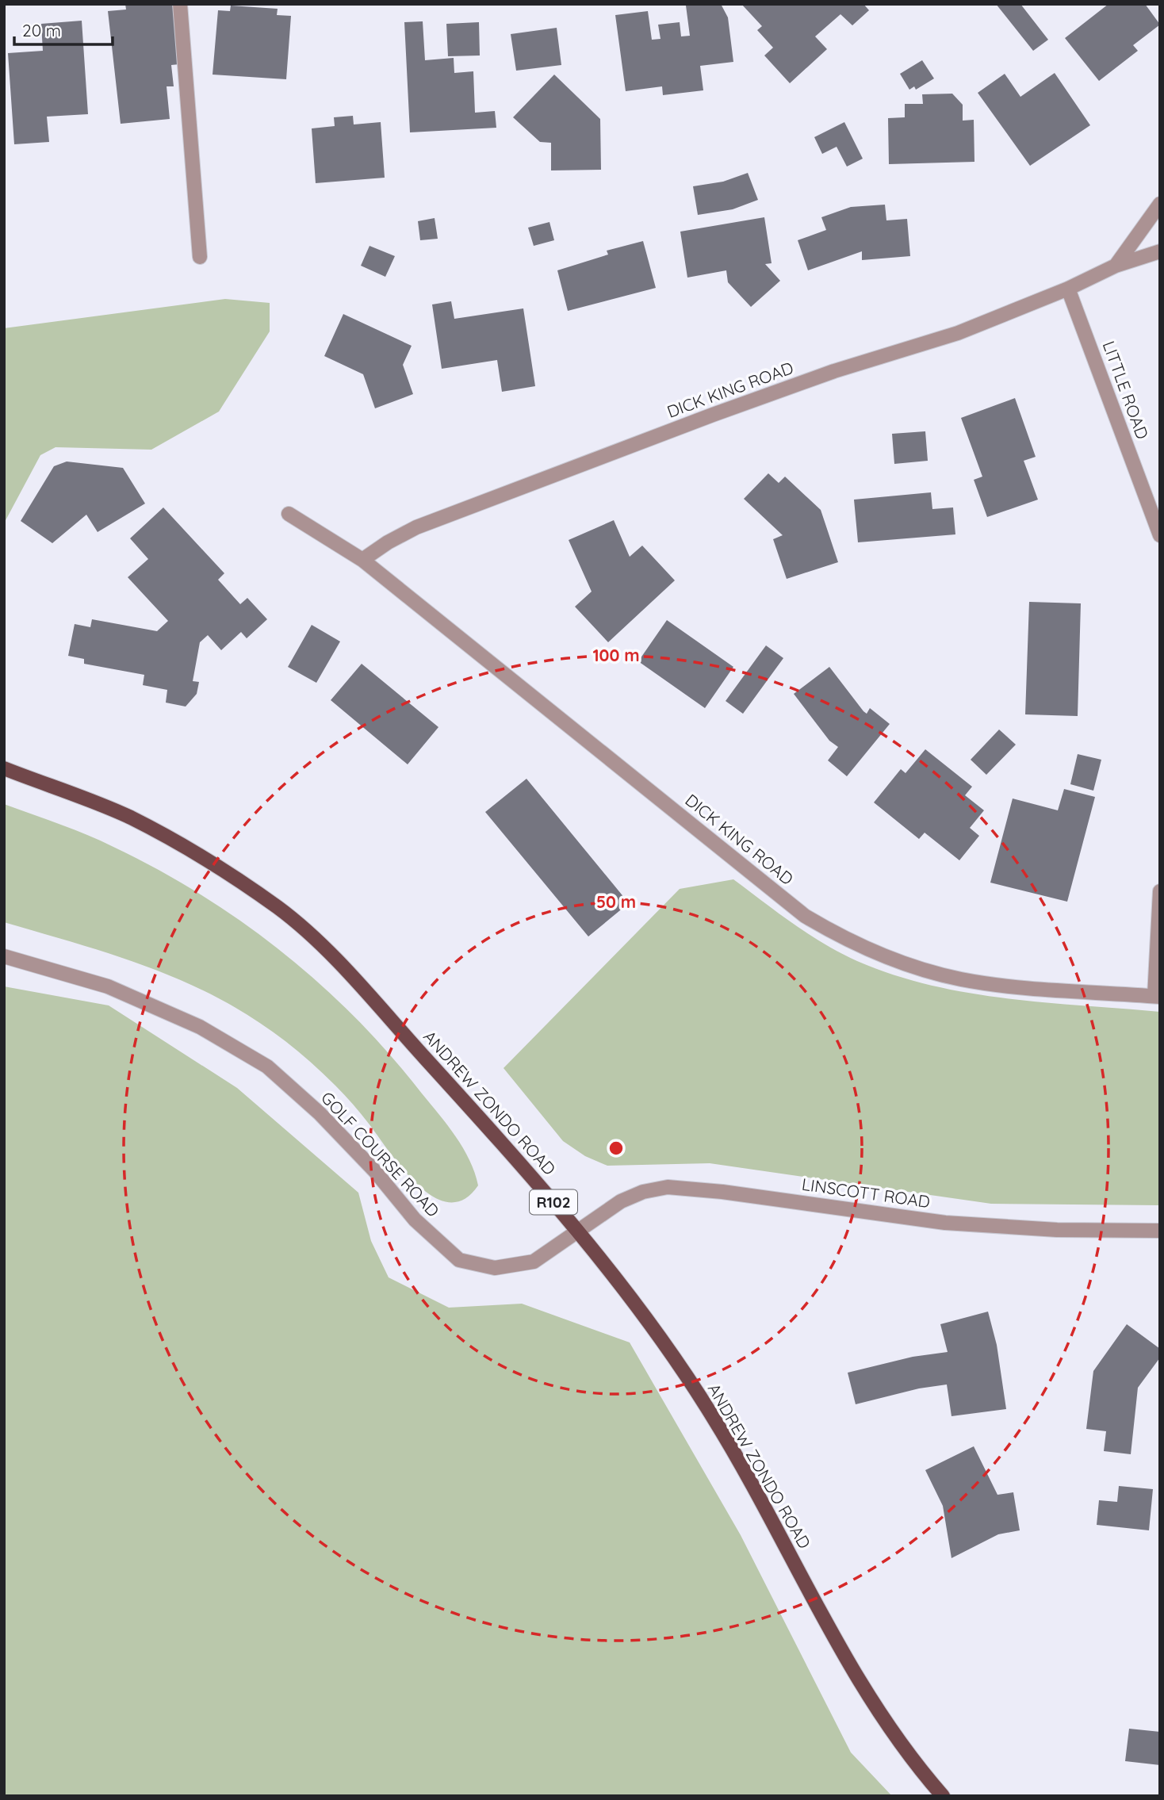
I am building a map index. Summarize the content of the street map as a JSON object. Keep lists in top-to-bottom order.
{
  "streets": {
    "main road": ["ANDREW ZONDO ROAD", "R102"],
    "street": [
      "DICK KING ROAD",
      "LITTLE ROAD",
      "GOLF COURSE ROAD",
      "LINSCOTT ROAD"
    ]
  },
  "crossings": [
    ["DICK KING ROAD", "LITTLE ROAD"],
    ["ANDREW ZONDO ROAD", "GOLF COURSE ROAD"],
    ["ANDREW ZONDO ROAD", "LINSCOTT ROAD"],
    ["GOLF COURSE ROAD", "LINSCOTT ROAD"]
  ],
  "scale_bar": "20 m",
  "rings": ["100 m", "50 m"]
}
